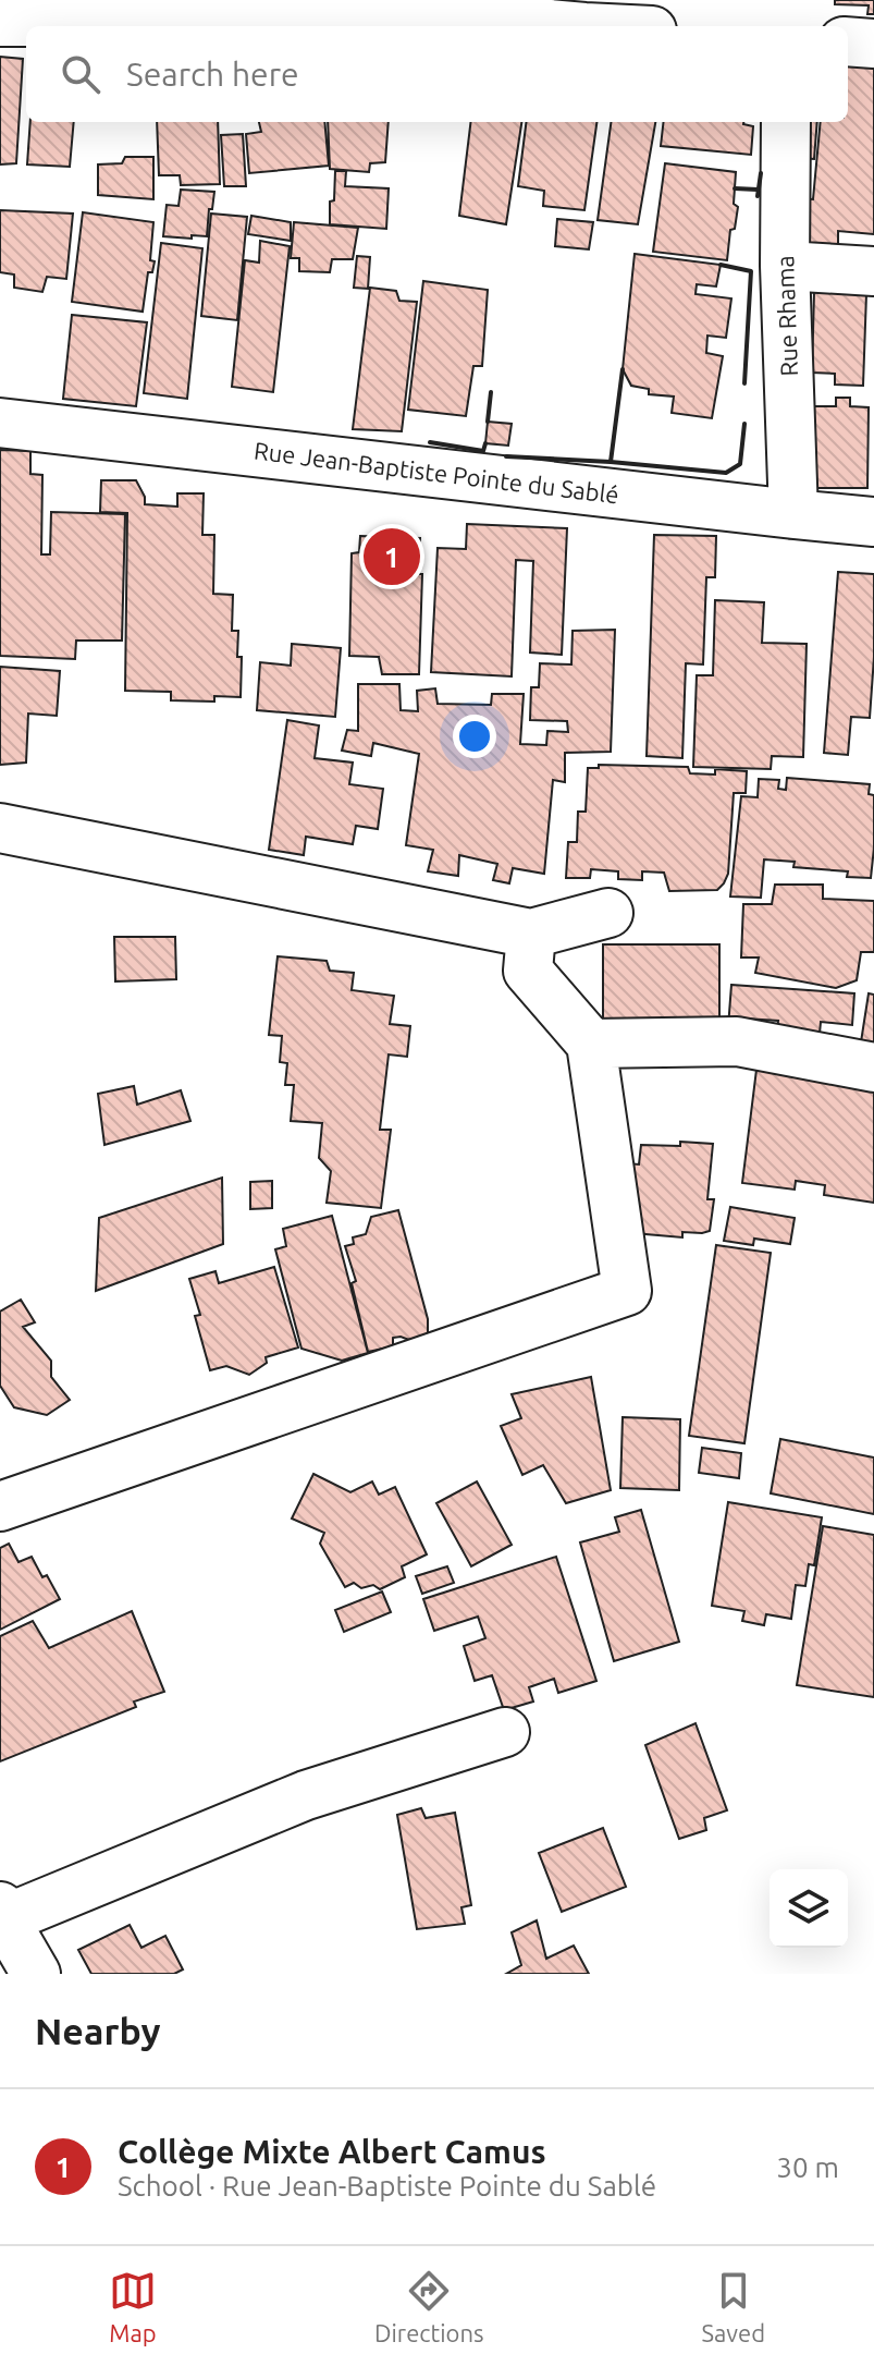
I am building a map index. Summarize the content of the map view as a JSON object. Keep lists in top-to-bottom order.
{
  "streets": {
    "street": ["Rue Rhama", "Rue Jean-Baptiste Pointe du Sablé"]
  },
  "crossings": [
    ["Rue Rhama", "Rue Jean-Baptiste Pointe du Sablé"]
  ],
  "page": {
    "search": "Search here",
    "pins": "1",
    "heading": "Nearby",
    "list": [
      {
        "mark": "1",
        "name": "Collège Mixte Albert Camus",
        "note": "School · Rue Jean-Baptiste Pointe du Sablé",
        "value": "30 m"
      }
    ],
    "nav": ["Map", "Directions", "Saved"]
  }
}
